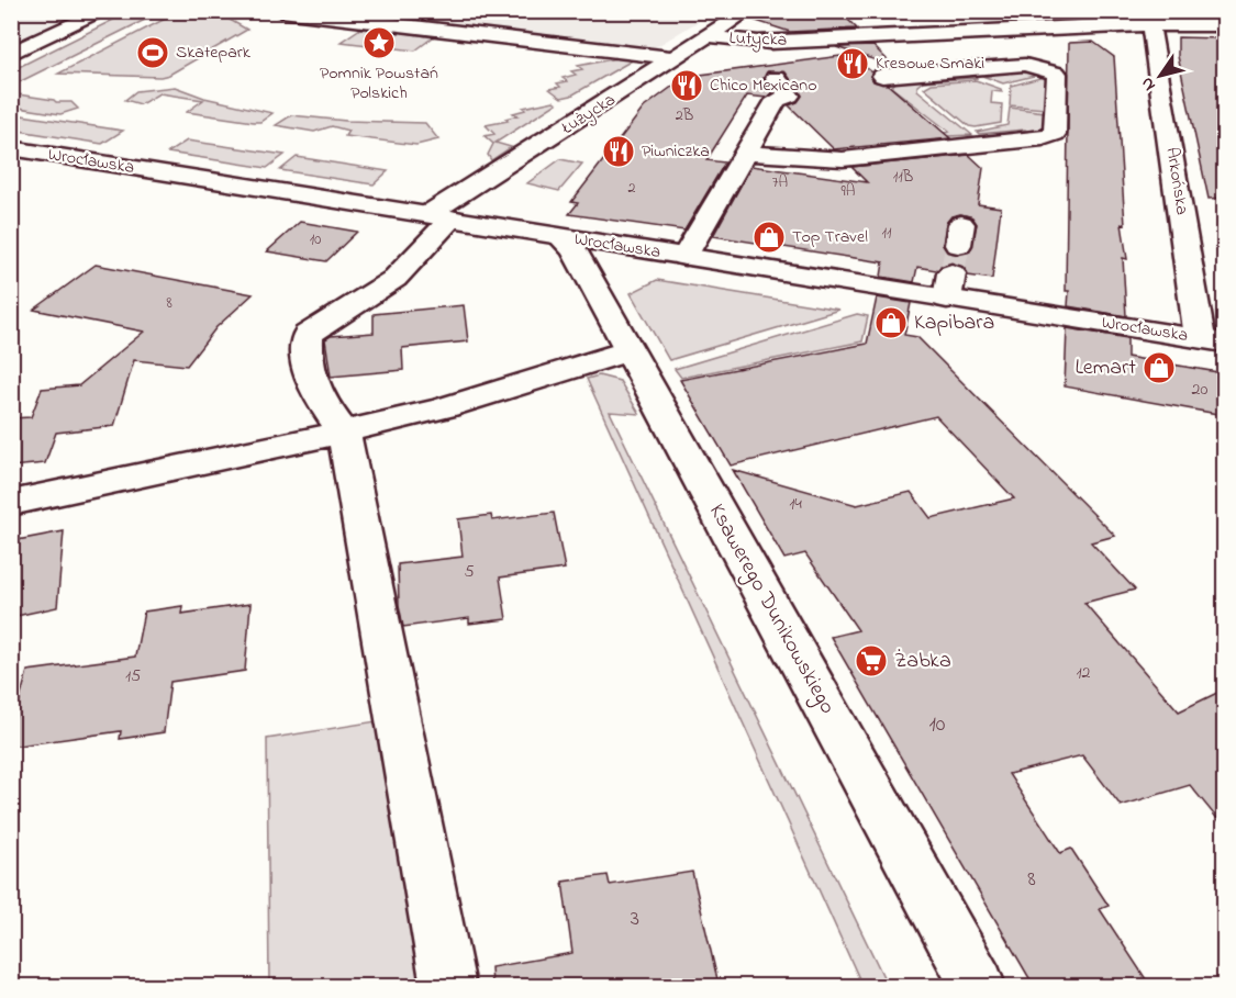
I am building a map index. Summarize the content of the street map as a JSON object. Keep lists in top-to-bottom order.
{
  "streets": {
    "street": [
      "Lutycka",
      "Łużycka",
      "Wrocławska",
      "Arkońska",
      "Ksawerego Dunikowskiego"
    ]
  },
  "crossings": [
    ["Lutycka", "Łużycka"],
    ["Lutycka", "Arkońska"],
    ["Łużycka", "Wrocławska"],
    ["Wrocławska", "Arkońska"],
    ["Wrocławska", "Ksawerego Dunikowskiego"]
  ],
  "places": {
    "place": ["Pomnik Powstań Polskich"],
    "sports": ["Skatepark"],
    "restaurant": ["Kresowe Smaki", "Chico Mexicano", "Piwniczka"],
    "shop": ["Top Travel", "Kapibara", "Lemart"],
    "supermarket": ["Żabka"]
  },
  "house_numbers": [
    "2B",
    "11B",
    "7A",
    "2",
    "9A",
    "11",
    "10",
    "8",
    "20",
    "14",
    "5",
    "12",
    "15",
    "10",
    "8",
    "3"
  ],
  "north": "bottom left"
}
